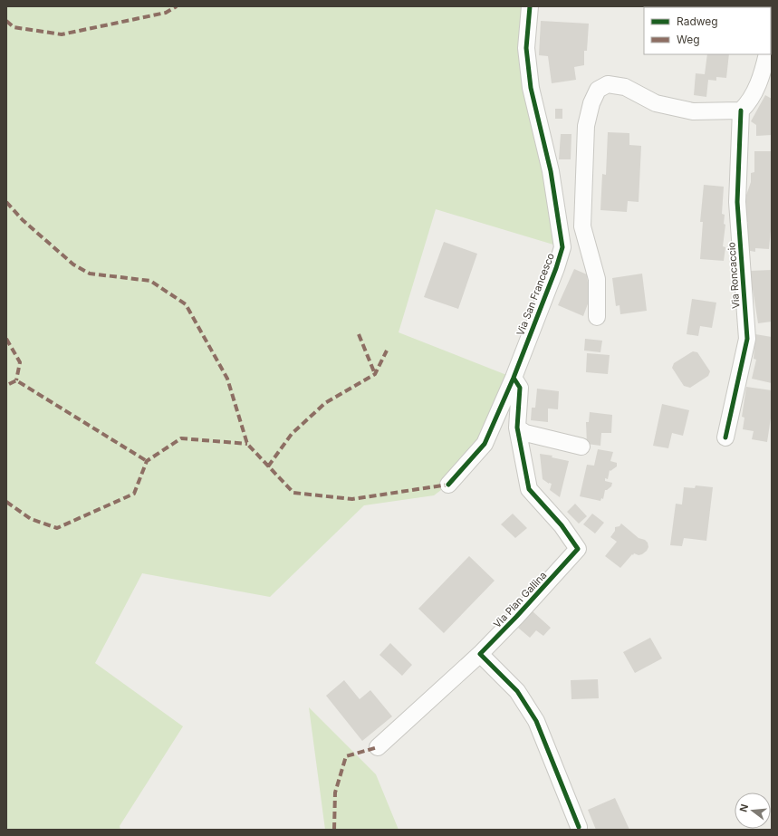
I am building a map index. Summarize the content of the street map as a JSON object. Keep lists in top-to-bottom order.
{
  "streets": {
    "street": ["Via Roncaccio", "Via San Francesco", "Via Pian Gallina"]
  },
  "crossings": [
    ["Via San Francesco", "Via Pian Gallina"]
  ],
  "legend": ["Radweg", "Weg"],
  "north": "left"
}
